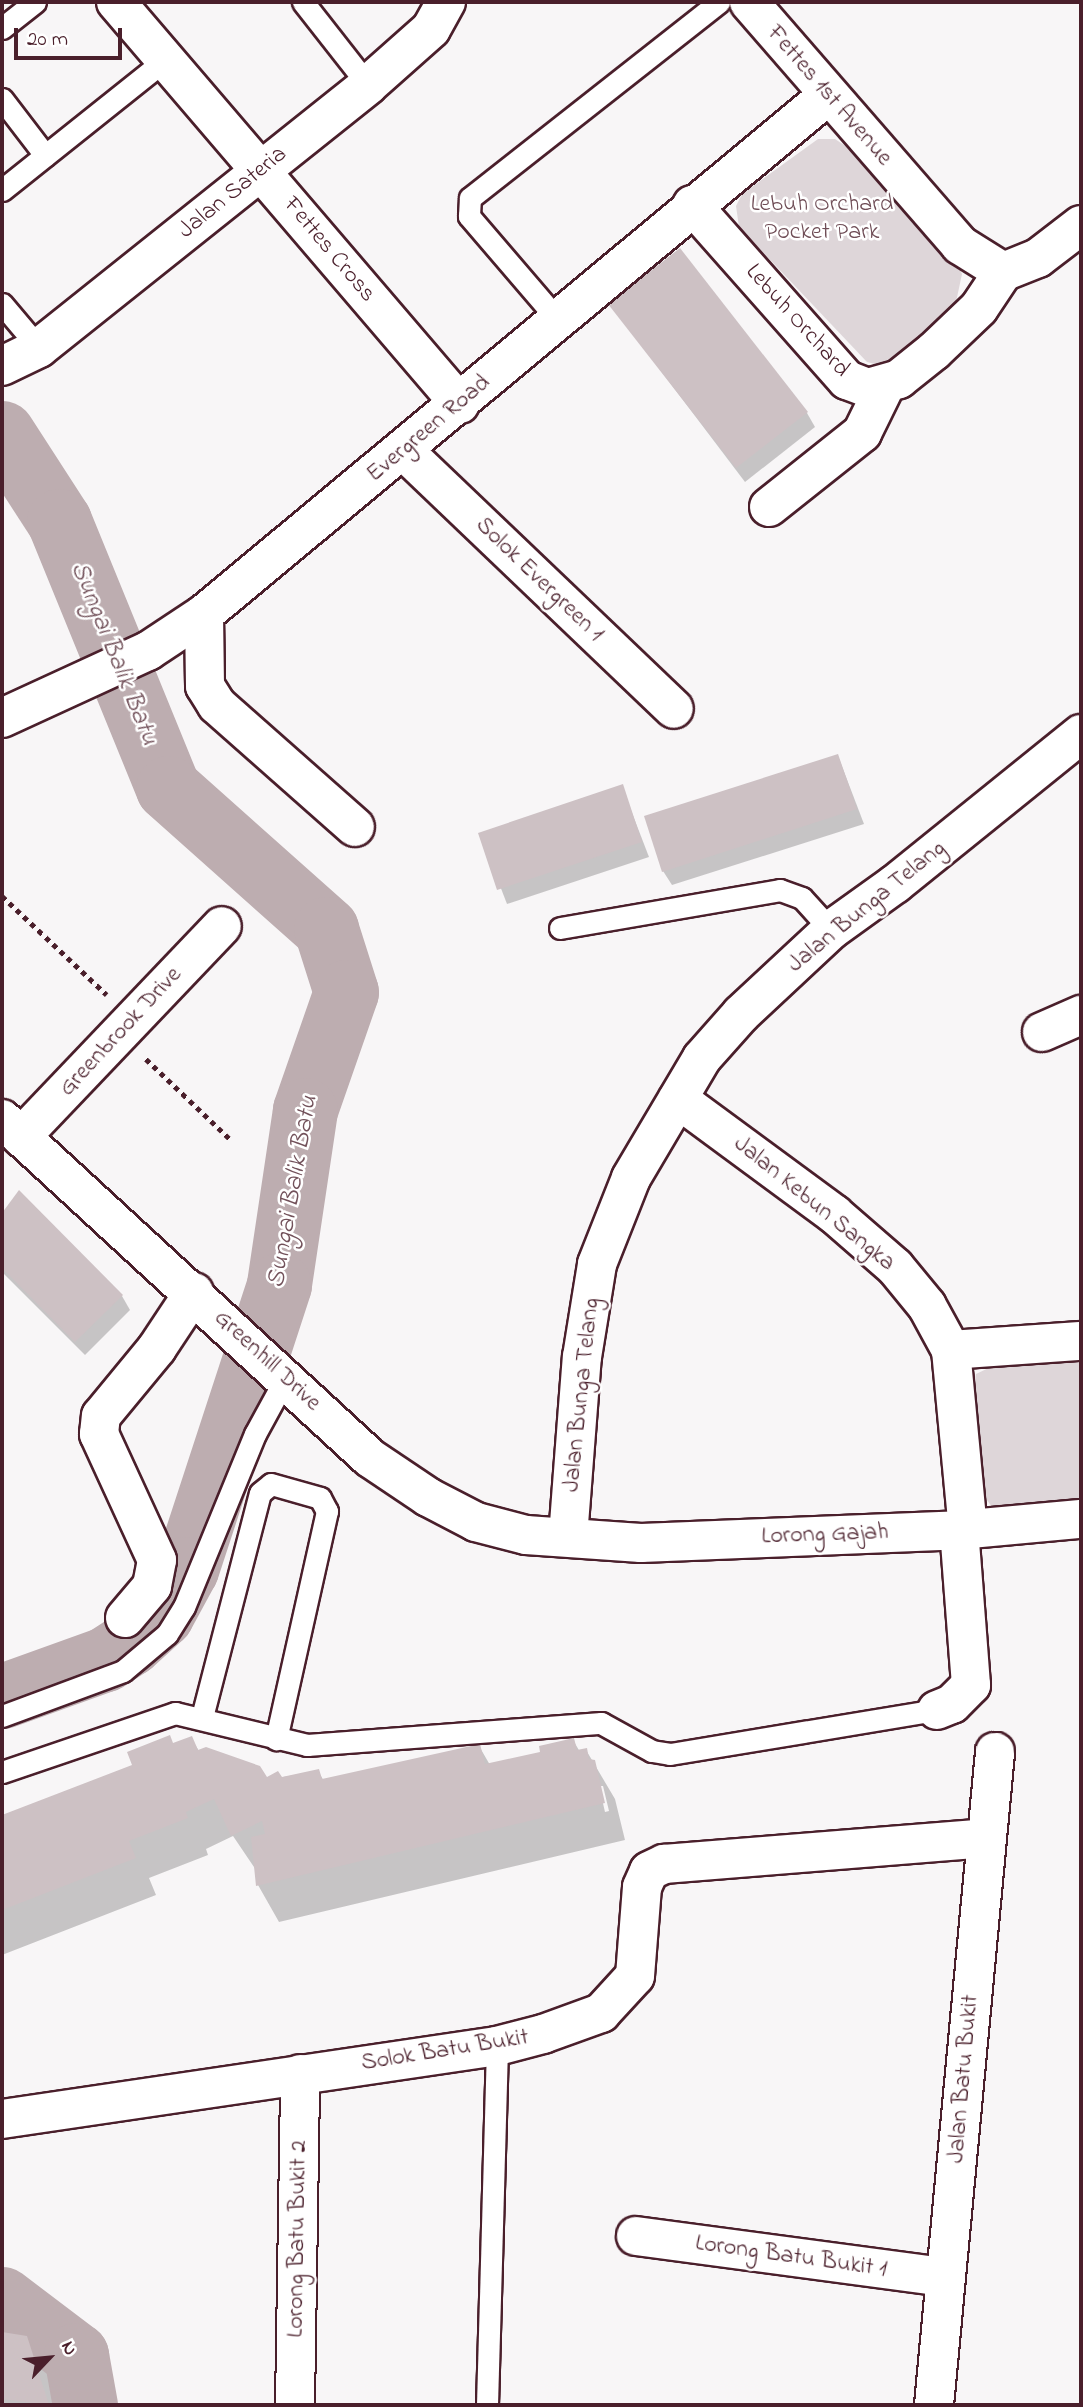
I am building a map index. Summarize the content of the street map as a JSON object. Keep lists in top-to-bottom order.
{
  "streets": {
    "street": [
      "Fettes 1st Avenue",
      "Jalan Sateria",
      "Fettes Cross",
      "Lebuh Orchard",
      "Evergreen Road",
      "Solok Evergreen 1",
      "Jalan Bunga Telang",
      "Greenbrook Drive",
      "Jalan Kebun Sangka",
      "Greenhill Drive",
      "Lorong Gajah",
      "Solok Batu Bukit",
      "Jalan Batu Bukit",
      "Lorong Batu Bukit 2",
      "Lorong Batu Bukit 1"
    ]
  },
  "crossings": [
    ["Fettes 1st Avenue", "Lebuh Orchard"],
    ["Fettes 1st Avenue", "Evergreen Road"],
    ["Jalan Sateria", "Fettes Cross"],
    ["Fettes Cross", "Evergreen Road"],
    ["Lebuh Orchard", "Evergreen Road"],
    ["Evergreen Road", "Solok Evergreen 1"],
    ["Jalan Bunga Telang", "Jalan Kebun Sangka"],
    ["Jalan Bunga Telang", "Greenhill Drive"],
    ["Jalan Bunga Telang", "Lorong Gajah"],
    ["Greenbrook Drive", "Greenhill Drive"],
    ["Jalan Kebun Sangka", "Lorong Gajah"],
    ["Greenhill Drive", "Lorong Gajah"],
    ["Solok Batu Bukit", "Jalan Batu Bukit"],
    ["Solok Batu Bukit", "Lorong Batu Bukit 2"],
    ["Jalan Batu Bukit", "Lorong Batu Bukit 1"]
  ],
  "water": ["Sungai Balik Batu"],
  "parks": ["Lebuh Orchard Pocket Park"],
  "scale_bar": "20 m",
  "north": "top right"
}
